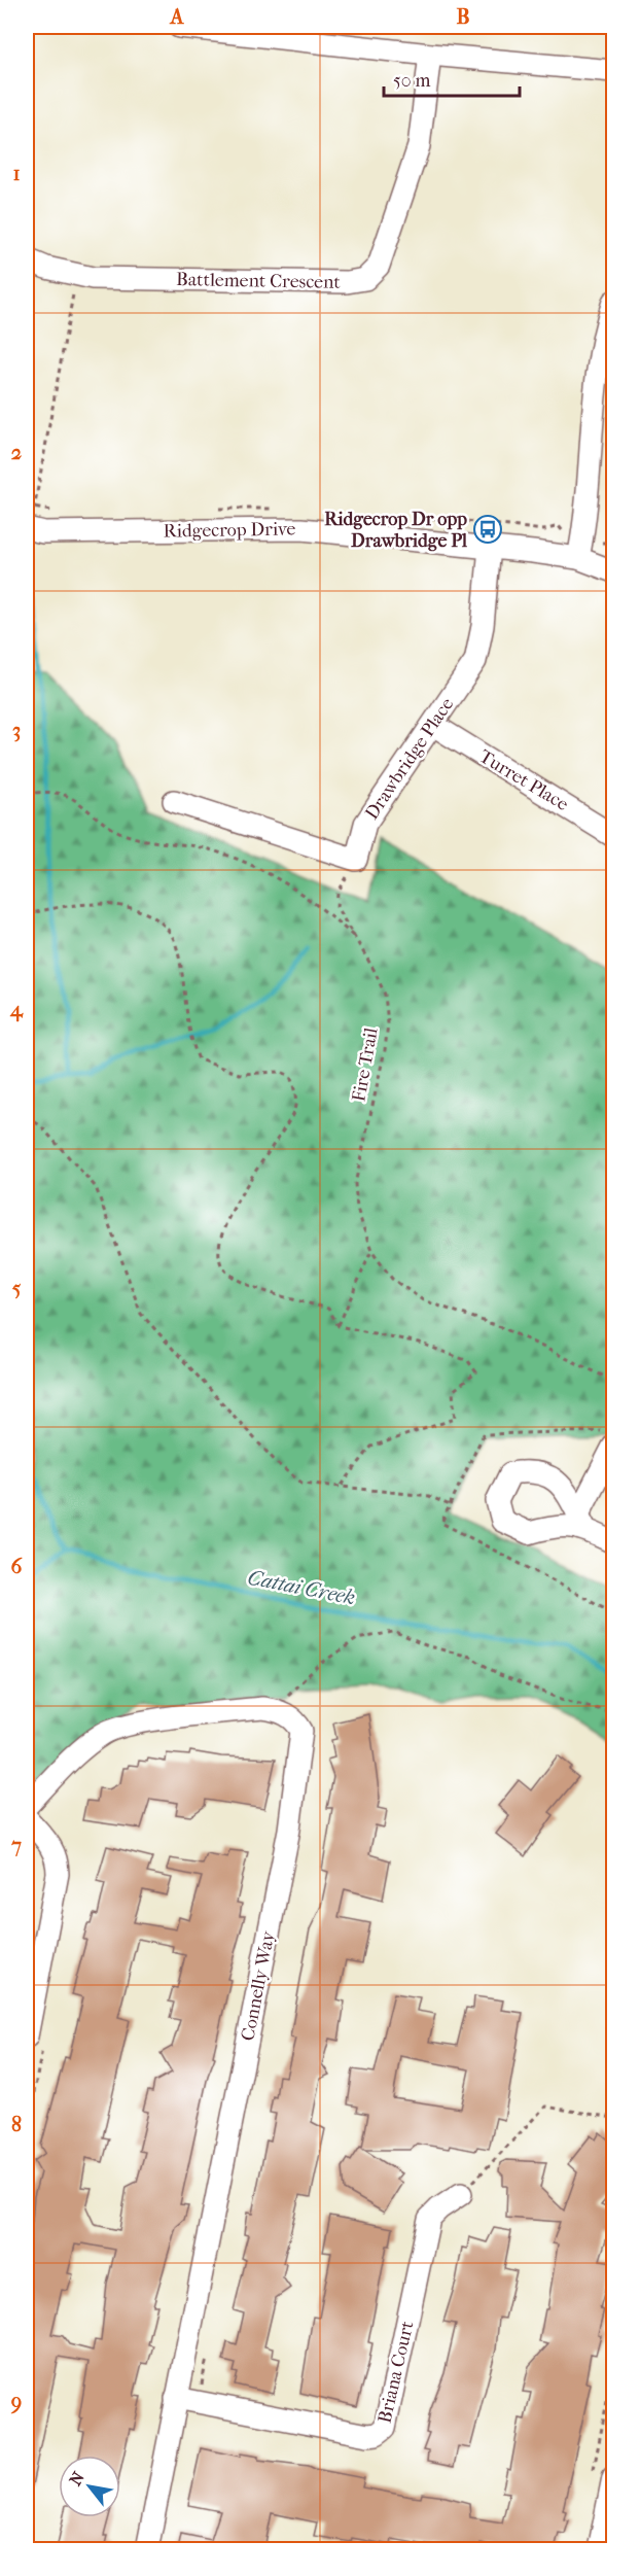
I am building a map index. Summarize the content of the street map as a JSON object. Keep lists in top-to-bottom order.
{
  "streets": {
    "street": [
      "Battlement Crescent",
      "Ridgecrop Drive",
      "Drawbridge Place",
      "Turret Place",
      "Connelly Way",
      "Briana Court"
    ],
    "path": ["Fire Trail"]
  },
  "crossings": [
    ["Ridgecrop Drive", "Drawbridge Place"],
    ["Drawbridge Place", "Turret Place"],
    ["Drawbridge Place", "Fire Trail"],
    ["Connelly Way", "Briana Court"]
  ],
  "water": ["Cattai Creek"],
  "places": {
    "bus stop": ["Ridgecrop Dr opp Drawbridge Pl"]
  },
  "scale_bar": "50 m",
  "north": "top left",
  "grid": {
    "columns": ["A", "B"],
    "rows": [
      "1",
      "2",
      "3",
      "4",
      "5",
      "6",
      "7",
      "8",
      "9"
    ]
  }
}
